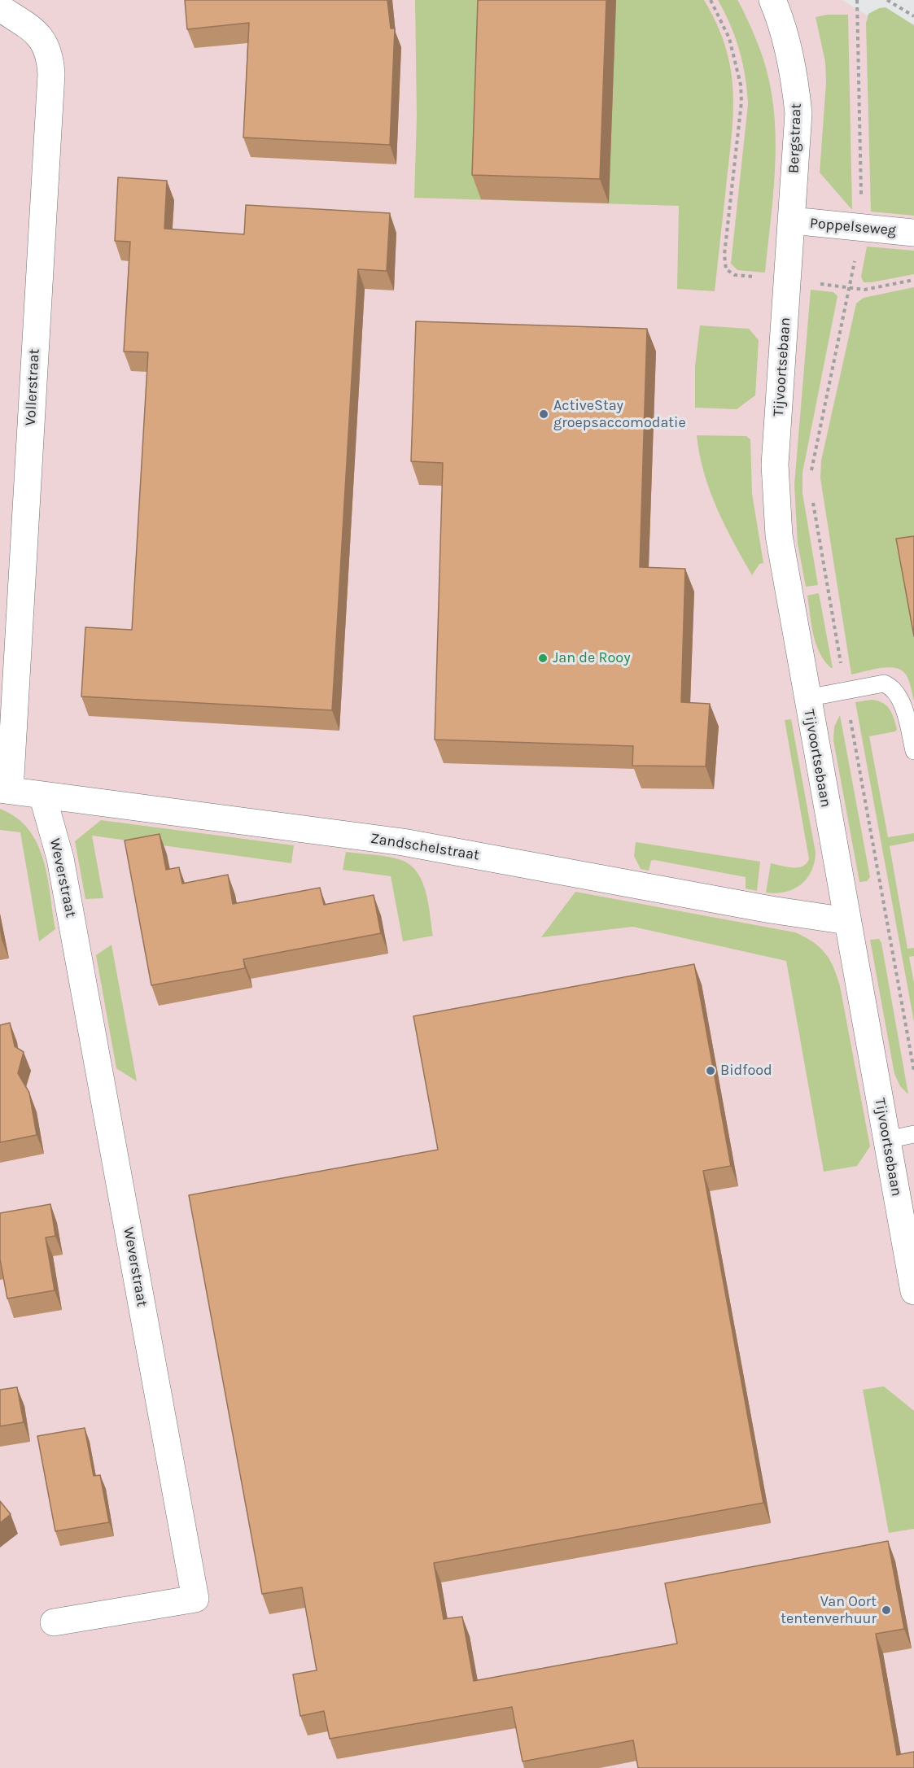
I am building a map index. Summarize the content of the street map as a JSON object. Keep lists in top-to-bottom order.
{
  "streets": {
    "street": [
      "Bergstraat",
      "Poppelseweg",
      "Tijvoortsebaan",
      "Vollerstraat",
      "Zandschelstraat",
      "Weverstraat"
    ]
  },
  "crossings": [
    ["Bergstraat", "Poppelseweg"],
    ["Bergstraat", "Tijvoortsebaan"],
    ["Poppelseweg", "Tijvoortsebaan"],
    ["Tijvoortsebaan", "Zandschelstraat"],
    ["Vollerstraat", "Zandschelstraat"],
    ["Zandschelstraat", "Weverstraat"]
  ],
  "places": [
    "ActiveStay groepsaccomodatie",
    "Jan de Rooy",
    "Bidfood",
    "Van Oort tentenverhuur"
  ]
}
